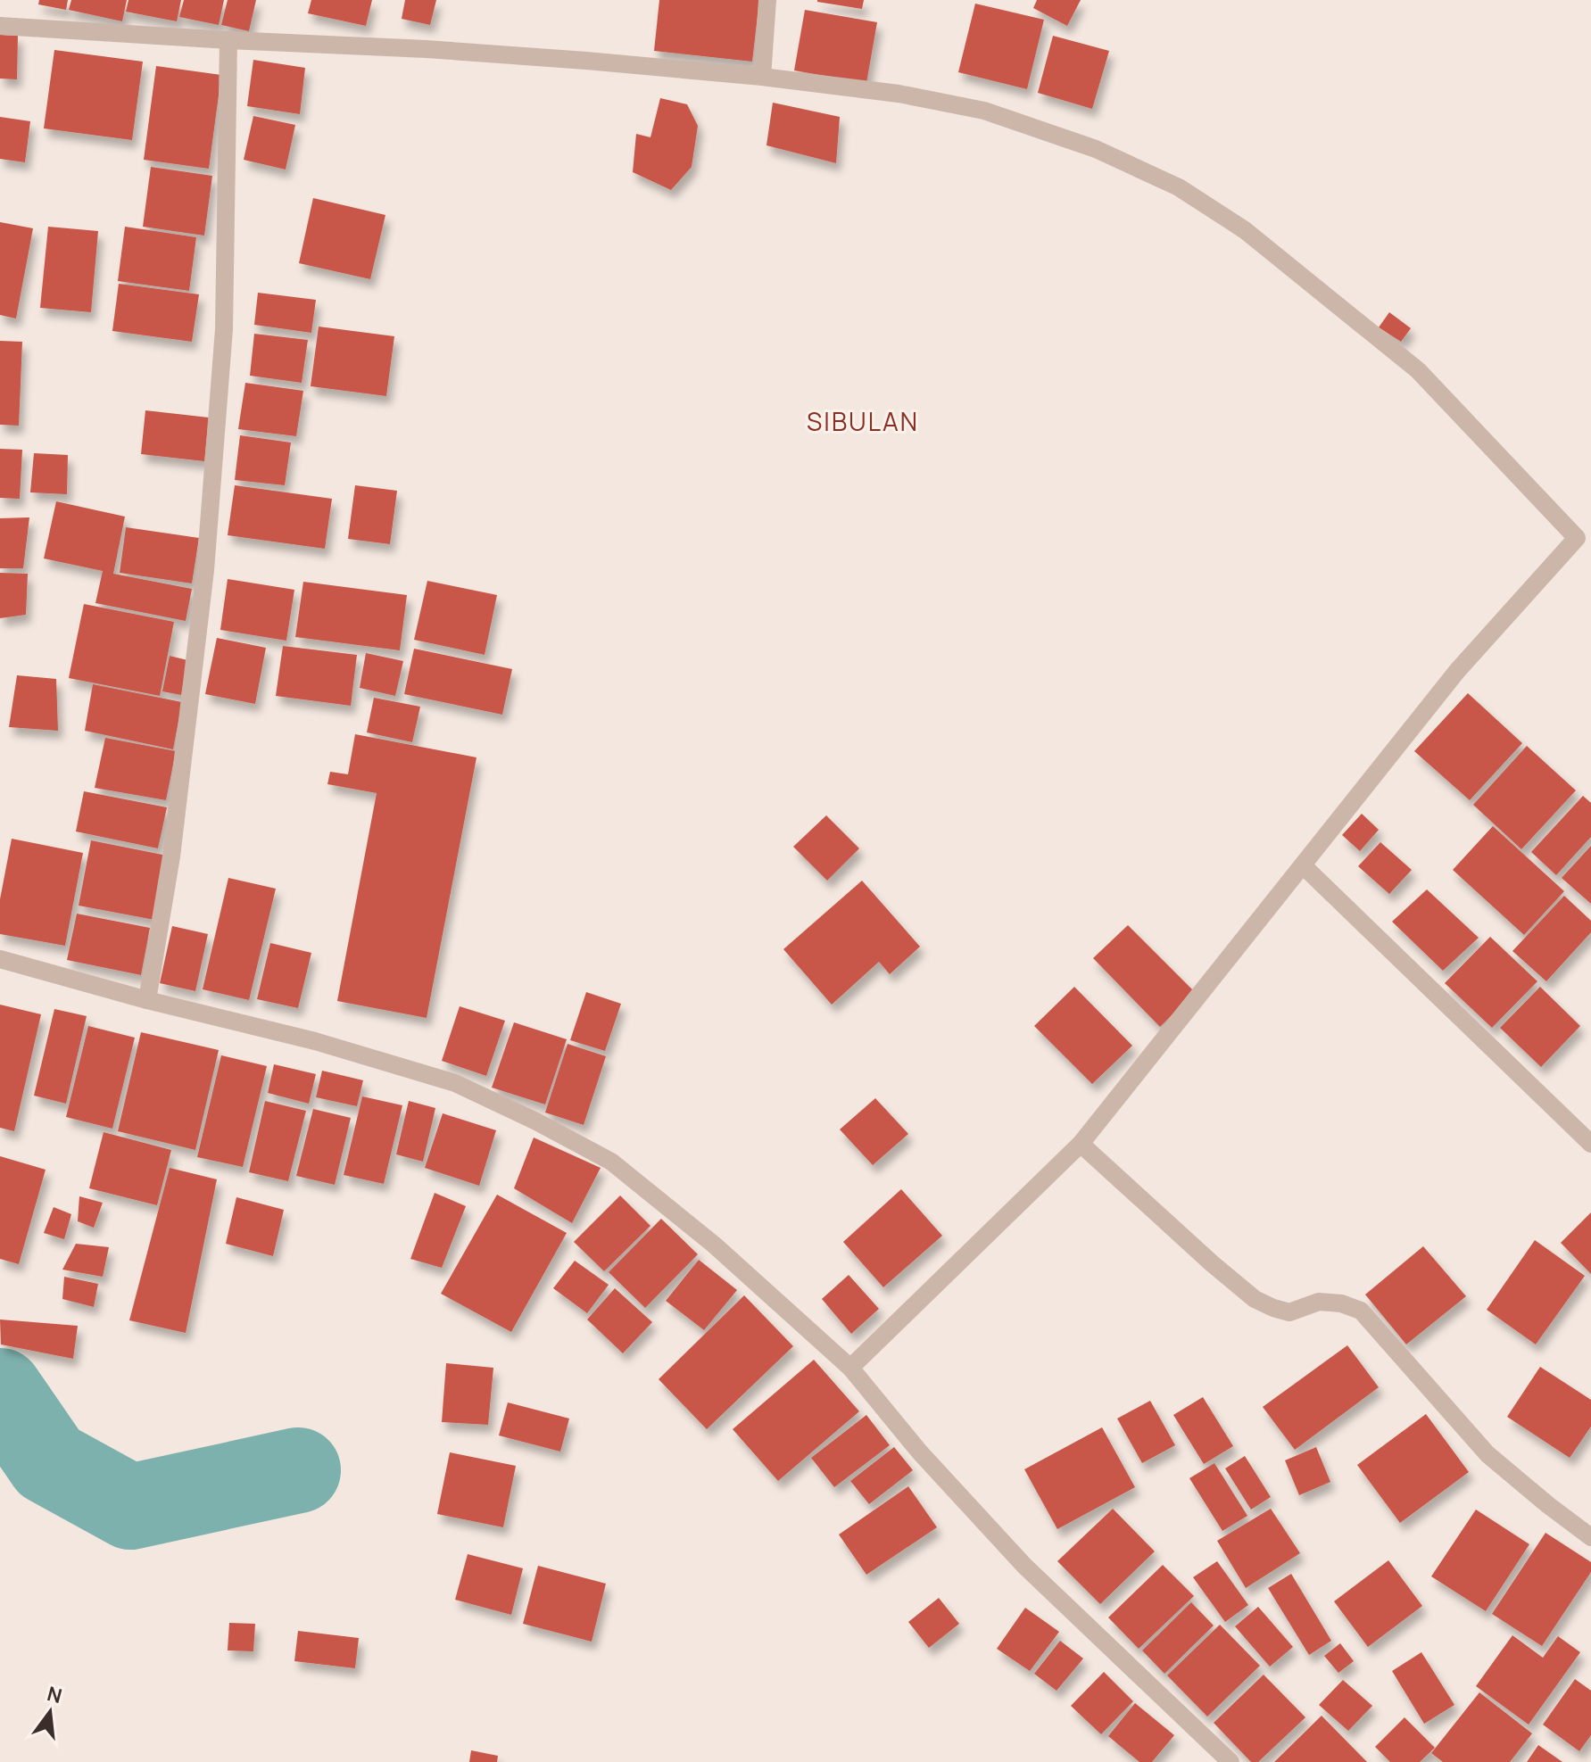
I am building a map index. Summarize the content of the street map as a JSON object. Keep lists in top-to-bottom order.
{
  "districts": ["SIBULAN"],
  "north": "top"
}
